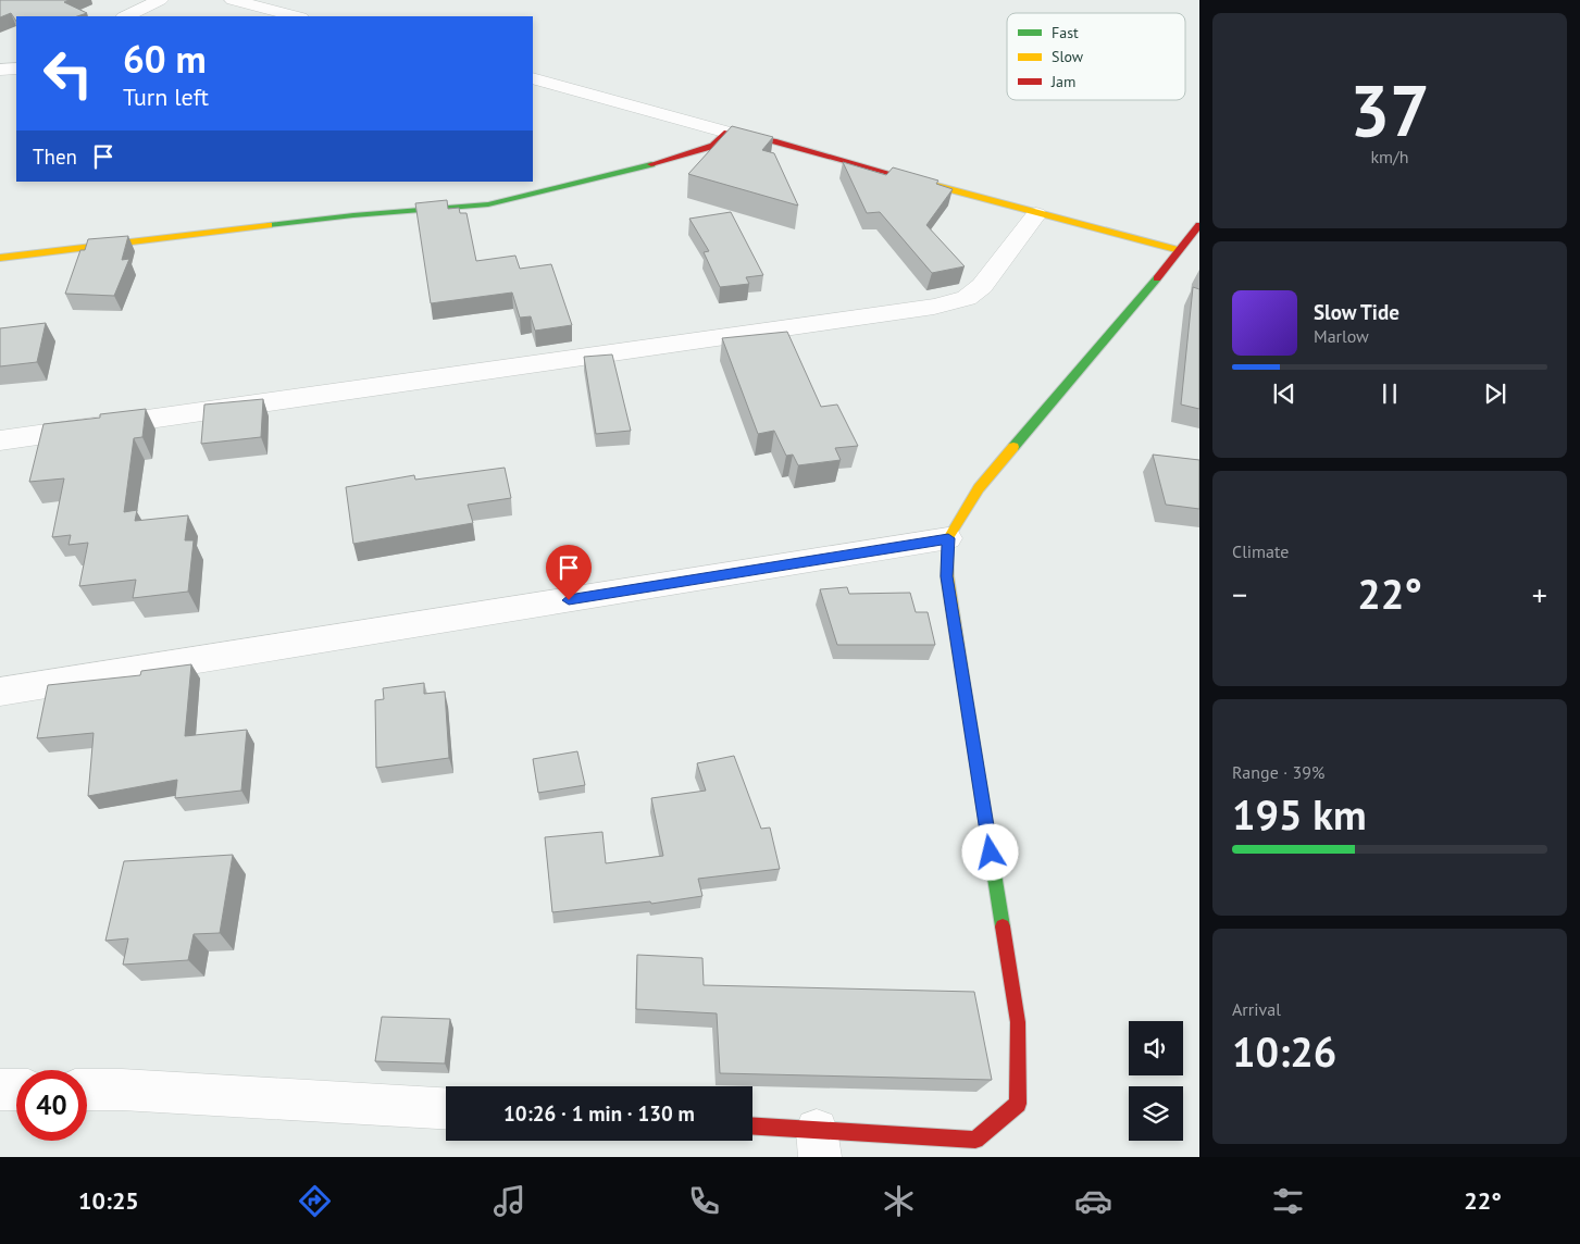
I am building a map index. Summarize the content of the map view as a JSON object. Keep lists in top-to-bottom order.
{
  "legend": ["Fast", "Slow", "Jam"],
  "page": {
    "tile": [
      ["37", "km/h"],
      "Climate",
      ["Range · 39%", "195 km"],
      ["Arrival", "10:26"]
    ],
    "turn": ["60 m", "Turn left"],
    "then": "Then",
    "song": ["Slow Tide", "Marlow"],
    "heat": ["−", "22°", "+"],
    "limit": "40",
    "trip": "10:26 · 1 min · 130 m",
    "tabs": ["10:25", "22°"]
  }
}
